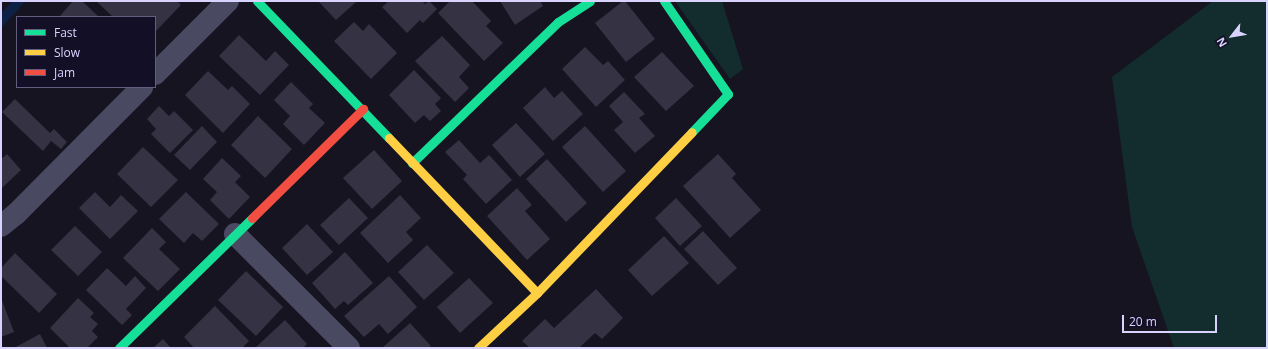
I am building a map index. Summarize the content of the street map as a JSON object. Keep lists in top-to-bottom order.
{
  "legend": ["Fast", "Slow", "Jam"],
  "scale_bar": "20 m",
  "north": "bottom left"
}
